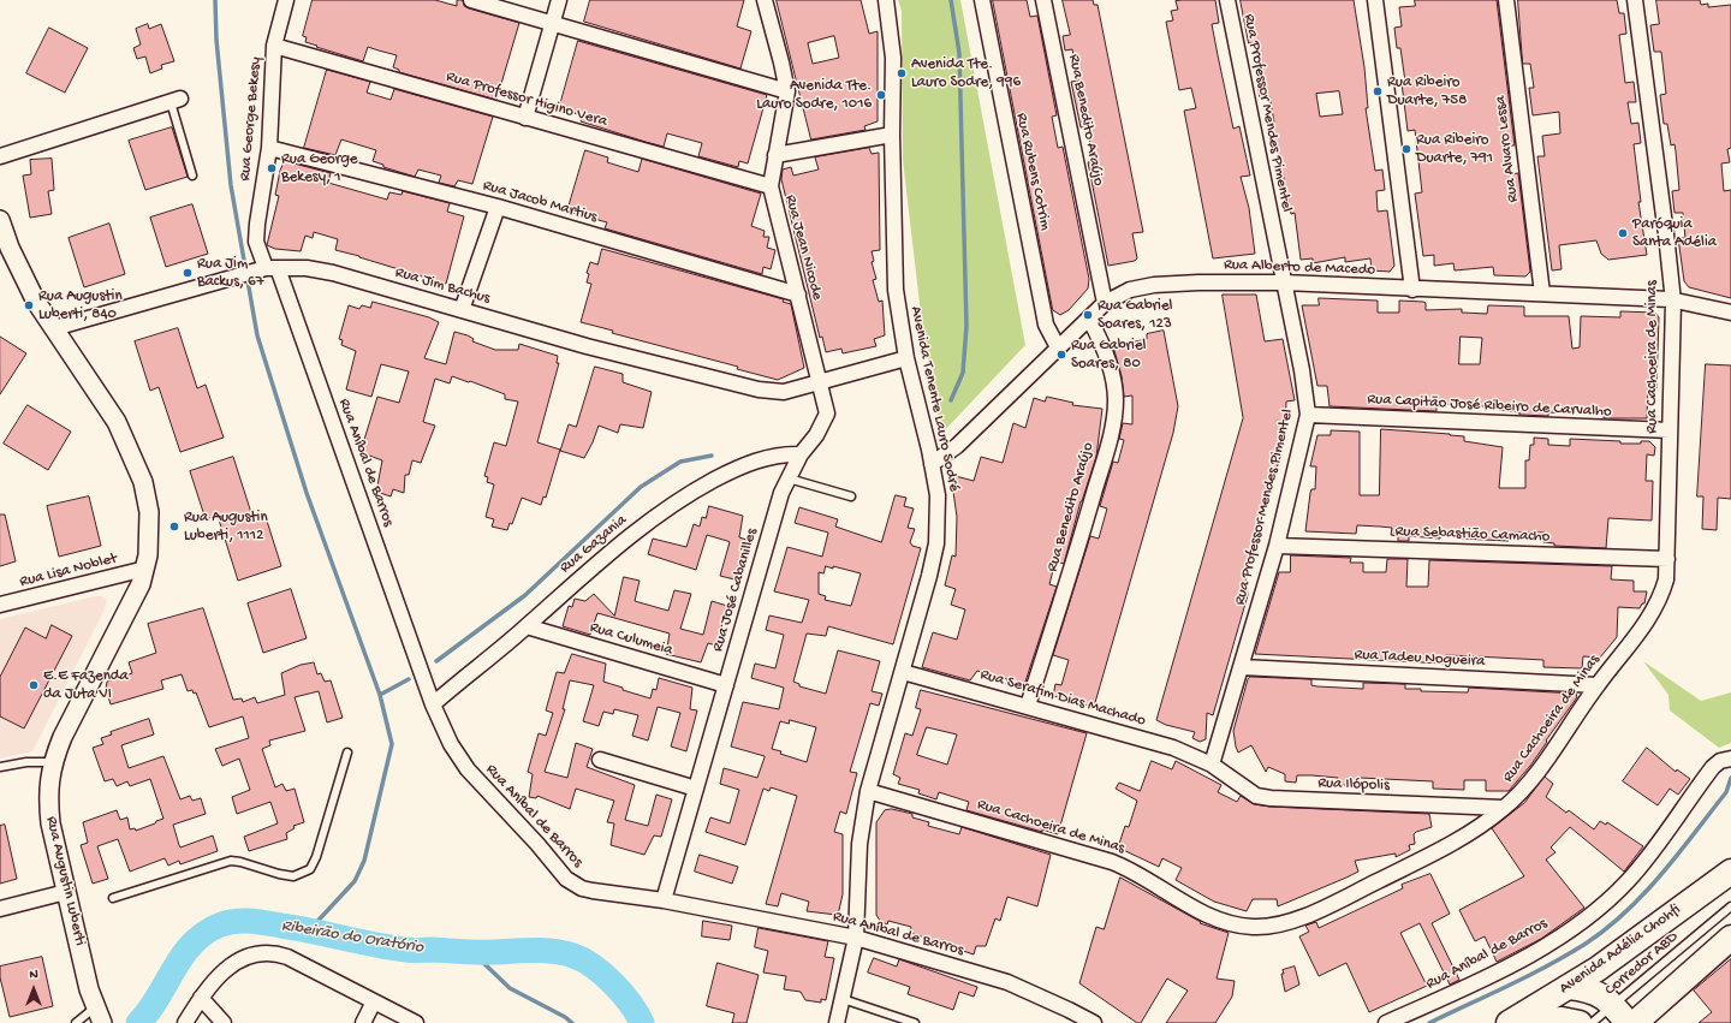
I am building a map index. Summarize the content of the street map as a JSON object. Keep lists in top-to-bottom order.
{
  "streets": {
    "highway": ["Avenida Adélia Chohfi"],
    "street": [
      "Rua Professor Higino Vera",
      "Rua Professor Mendes Pimentel",
      "Rua George Bekesy",
      "Rua Benedito Araújo",
      "Rua Alvaro Lessa",
      "Rua Rubens Cotrim",
      "Rua Jacob Martius",
      "Rua Jean Nicode",
      "Rua Alberto de Macedo",
      "Rua Jim Bachus",
      "Rua Cachoeira de Minas",
      "Avenida Tenente Lauro Sodré",
      "Rua Capitão José Ribeiro de Carvalho",
      "Rua Aníbal de Barros",
      "Rua Sebastião Camacho",
      "Rua Gazania",
      "Rua Lisa Noblet",
      "Rua José Cabanilles",
      "Rua Culumeia",
      "Rua Tadeu Nogueira",
      "Rua Serafim Dias Machado",
      "Rua Ilópolis",
      "Rua Augustin Luberti"
    ],
    "lane": ["Corredor ABD"]
  },
  "crossings": [
    ["Rua Professor Higino Vera", "Rua George Bekesy"],
    ["Rua Professor Higino Vera", "Rua Jean Nicode"],
    ["Rua Professor Mendes Pimentel", "Rua Alberto de Macedo"],
    ["Rua Professor Mendes Pimentel", "Rua Capitão José Ribeiro de Carvalho"],
    ["Rua Professor Mendes Pimentel", "Rua Sebastião Camacho"],
    ["Rua Professor Mendes Pimentel", "Rua Tadeu Nogueira"],
    ["Rua Professor Mendes Pimentel", "Rua Serafim Dias Machado"],
    ["Rua Professor Mendes Pimentel", "Rua Ilópolis"],
    ["Rua George Bekesy", "Rua Jacob Martius"],
    ["Rua George Bekesy", "Rua Jim Bachus"],
    ["Rua George Bekesy", "Rua Aníbal de Barros"],
    ["Rua Benedito Araújo", "Rua Alberto de Macedo"],
    ["Rua Benedito Araújo", "Rua Serafim Dias Machado"],
    ["Rua Alvaro Lessa", "Rua Alberto de Macedo"],
    ["Rua Rubens Cotrim", "Rua Alberto de Macedo"],
    ["Rua Jacob Martius", "Rua Jean Nicode"],
    ["Rua Jean Nicode", "Rua Jim Bachus"],
    ["Rua Jean Nicode", "Rua José Cabanilles"],
    ["Rua Alberto de Macedo", "Rua Cachoeira de Minas"],
    ["Rua Alberto de Macedo", "Avenida Tenente Lauro Sodré"],
    ["Rua Jim Bachus", "Rua Aníbal de Barros"],
    ["Rua Jim Bachus", "Rua José Cabanilles"],
    ["Rua Jim Bachus", "Rua Augustin Luberti"],
    ["Rua Cachoeira de Minas", "Avenida Tenente Lauro Sodré"],
    ["Rua Cachoeira de Minas", "Rua Capitão José Ribeiro de Carvalho"],
    ["Rua Cachoeira de Minas", "Rua Sebastião Camacho"],
    ["Rua Cachoeira de Minas", "Rua Tadeu Nogueira"],
    ["Rua Cachoeira de Minas", "Rua Ilópolis"],
    ["Avenida Tenente Lauro Sodré", "Rua Aníbal de Barros"],
    ["Avenida Tenente Lauro Sodré", "Rua Serafim Dias Machado"],
    ["Rua Aníbal de Barros", "Rua Gazania"],
    ["Rua Aníbal de Barros", "Rua José Cabanilles"],
    ["Rua Gazania", "Rua José Cabanilles"],
    ["Rua Gazania", "Rua Culumeia"],
    ["Rua Lisa Noblet", "Rua Augustin Luberti"],
    ["Rua José Cabanilles", "Rua Culumeia"],
    ["Rua Serafim Dias Machado", "Rua Ilópolis"]
  ],
  "water": ["Ribeirão do Oratório"],
  "places": [
    "Avenida Tte. Lauro Sodre, 996",
    "Rua Ribeiro Duarte, 758",
    "Avenida Tte. Lauro Sodre, 1016",
    "Rua Ribeiro Duarte, 791",
    "Rua George Bekesy, 1",
    "Paróquia Santa Adélia",
    "Rua Jim Backus, 67",
    "Rua Augustin Luberti, 840",
    "Rua Gabriel Soares, 123",
    "Rua Gabriel Soares, 80",
    "Rua Augustin Luberti, 1112",
    "E.E Fazenda da Juta VI"
  ],
  "north": "top"
}
